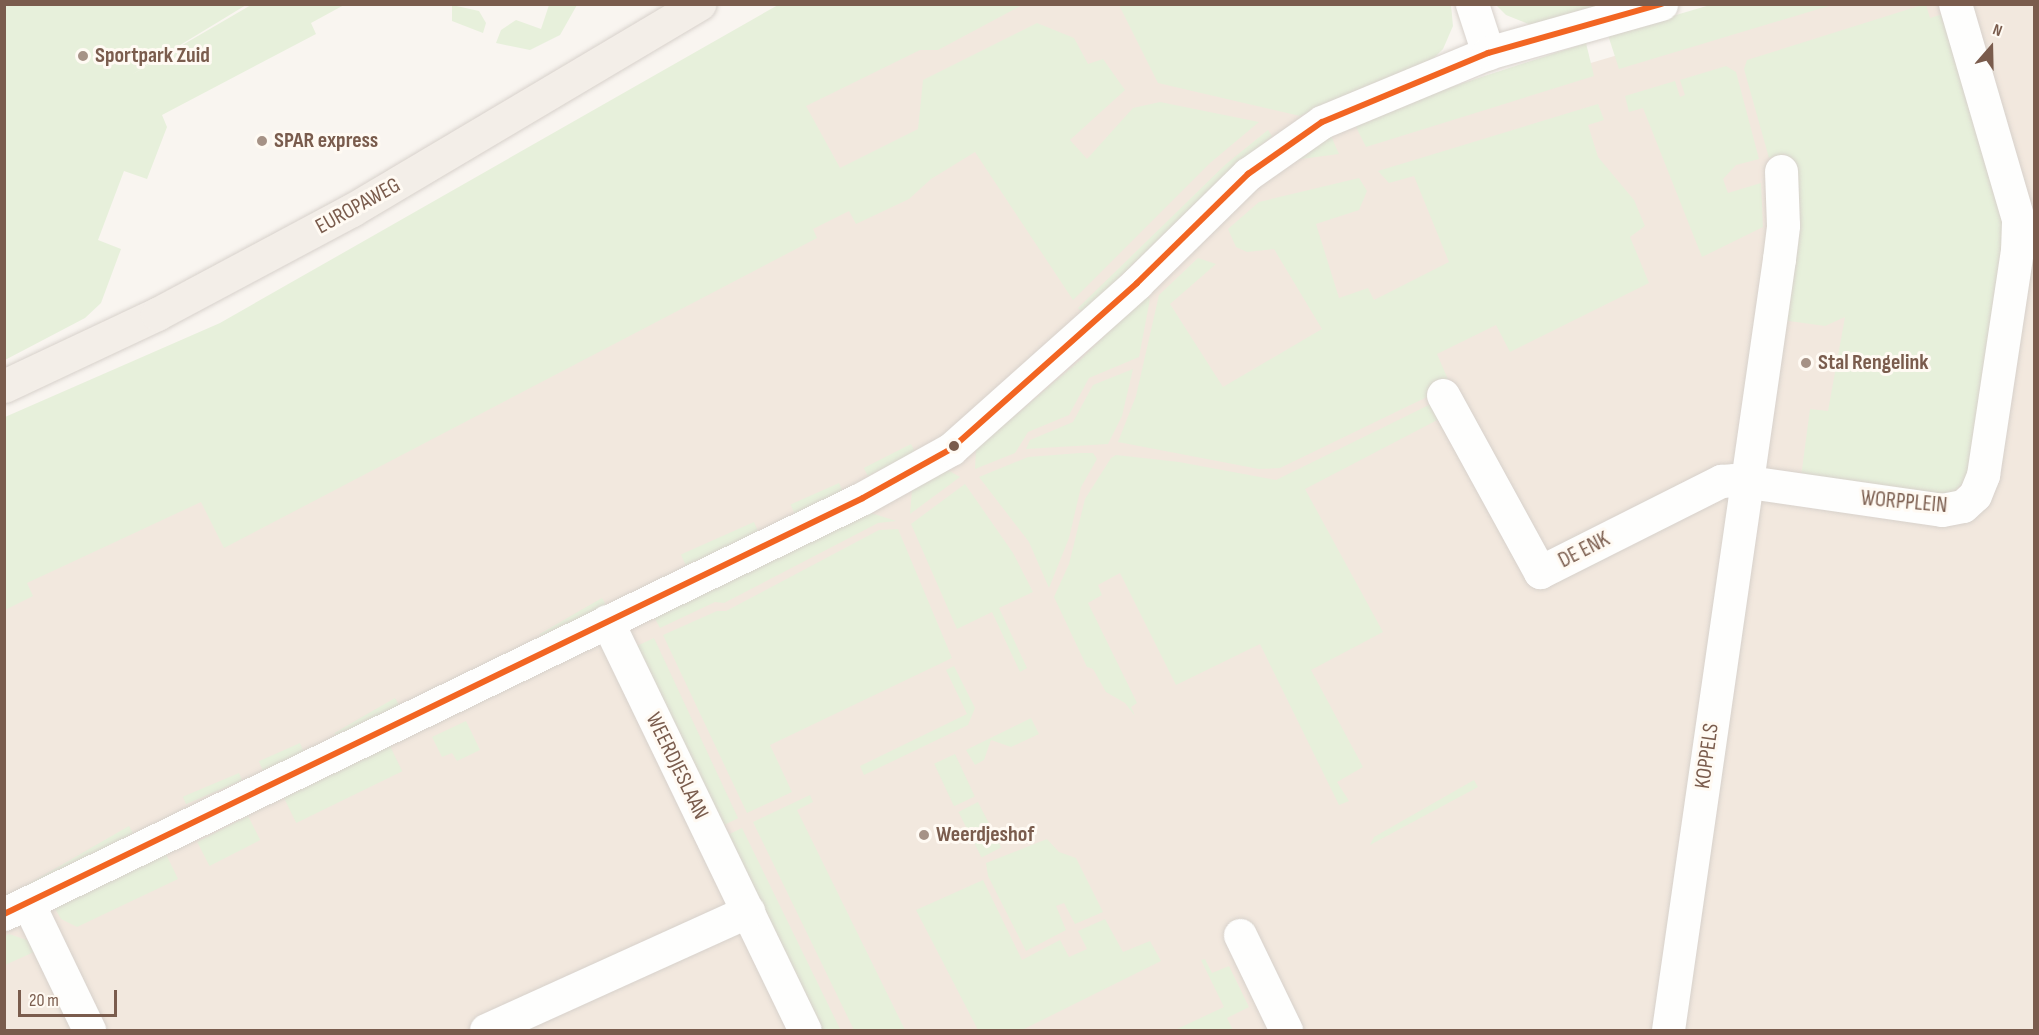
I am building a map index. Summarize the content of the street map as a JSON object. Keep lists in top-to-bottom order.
{
  "streets": {
    "main road": ["EUROPAWEG"],
    "street": [
      "WORPPLEIN",
      "DE ENK",
      "KOPPELS",
      "WEERDJESLAAN"
    ]
  },
  "crossings": [
    ["WORPPLEIN", "DE ENK"],
    ["WORPPLEIN", "KOPPELS"],
    ["DE ENK", "KOPPELS"]
  ],
  "places": [
    "Sportpark Zuid",
    "SPAR express",
    "Stal Rengelink",
    "Weerdjeshof"
  ],
  "scale_bar": "20 m",
  "north": "top"
}
